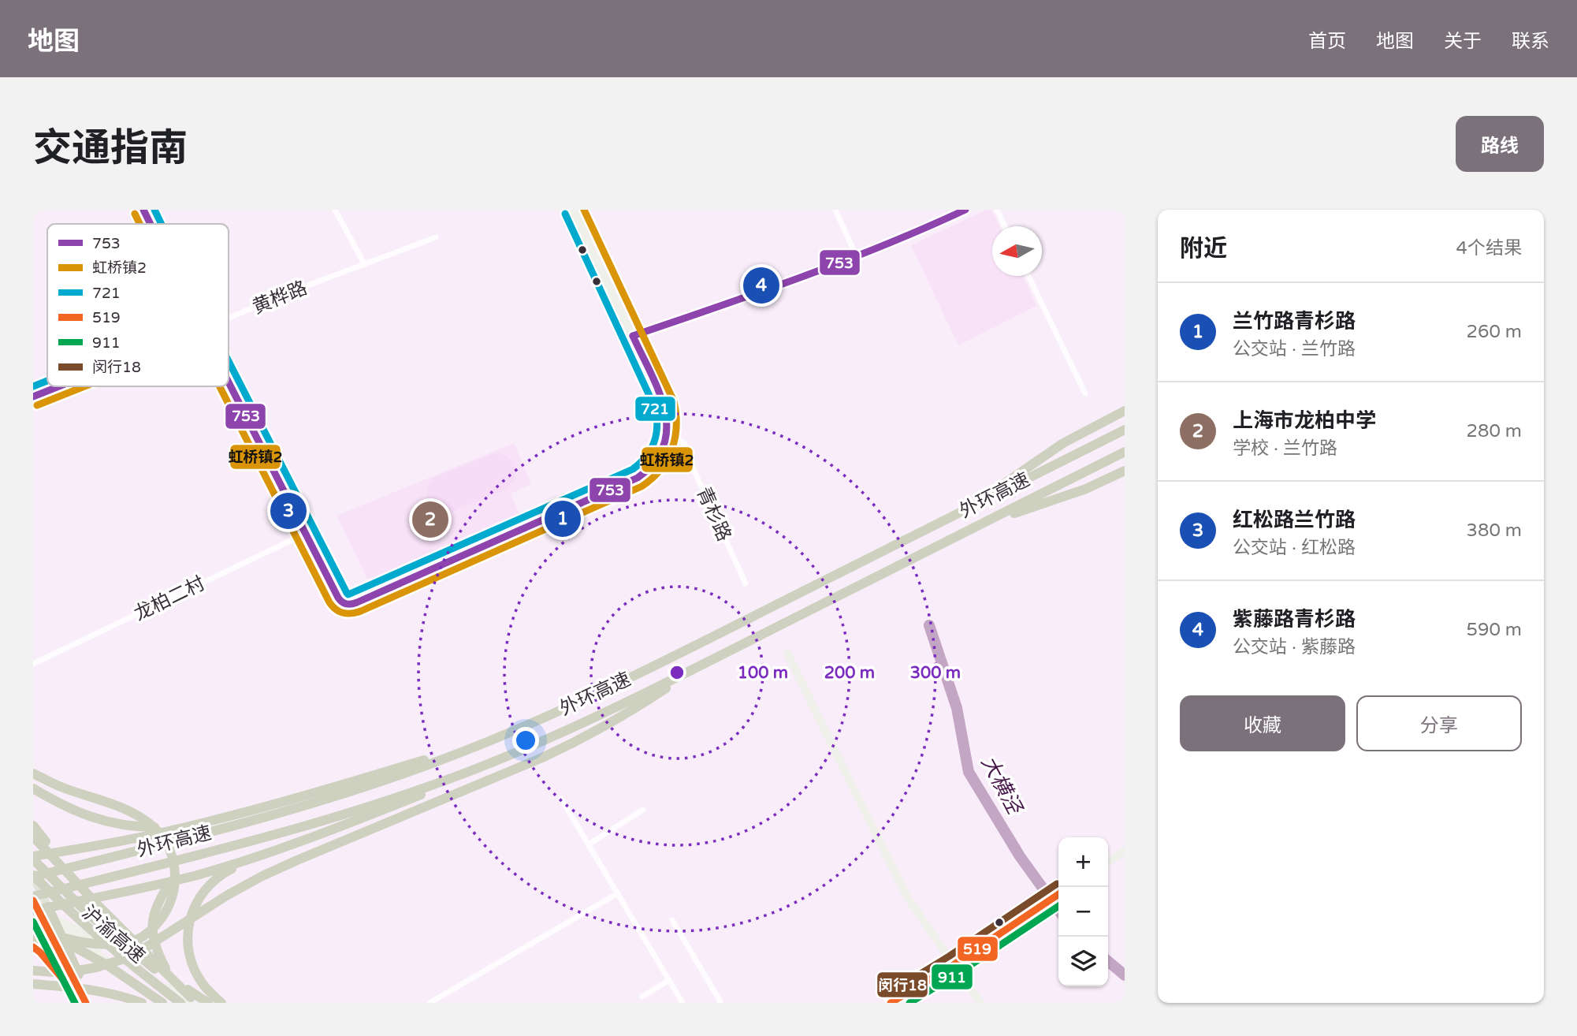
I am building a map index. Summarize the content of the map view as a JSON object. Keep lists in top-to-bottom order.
{
  "streets": {
    "highway": ["外环高速", "沪渝高速"],
    "street": ["黄桦路", "青杉路", "龙柏二村"]
  },
  "crossings": [
    ["外环高速", "沪渝高速"]
  ],
  "water": ["大横泾"],
  "lines": [
    "transit line 753",
    "transit line 虹桥镇2",
    "transit line 721",
    "transit line 闵行18",
    "transit line 519",
    "transit line 911"
  ],
  "legend": [
    "753",
    "虹桥镇2",
    "721",
    "519",
    "911",
    "闵行18"
  ],
  "north": "left",
  "page": {
    "header": "地图",
    "nav": [
      "首页",
      "地图",
      "关于",
      "联系"
    ],
    "title": "交通指南",
    "buttons": [
      "路线",
      ["收藏", "分享"]
    ],
    "heading": ["附近", "4个结果"],
    "pins": [
      "4",
      "3",
      "1",
      "2"
    ],
    "list": [
      {
        "mark": "1",
        "name": "兰竹路青杉路",
        "note": "公交站 · 兰竹路",
        "value": "260 m"
      },
      {
        "mark": "2",
        "name": "上海市龙柏中学",
        "note": "学校 · 兰竹路",
        "value": "280 m"
      },
      {
        "mark": "3",
        "name": "红松路兰竹路",
        "note": "公交站 · 红松路",
        "value": "380 m"
      },
      {
        "mark": "4",
        "name": "紫藤路青杉路",
        "note": "公交站 · 紫藤路",
        "value": "590 m"
      }
    ],
    "map_buttons": ["+", "−"]
  },
  "rings": ["100 m", "200 m", "300 m"]
}
